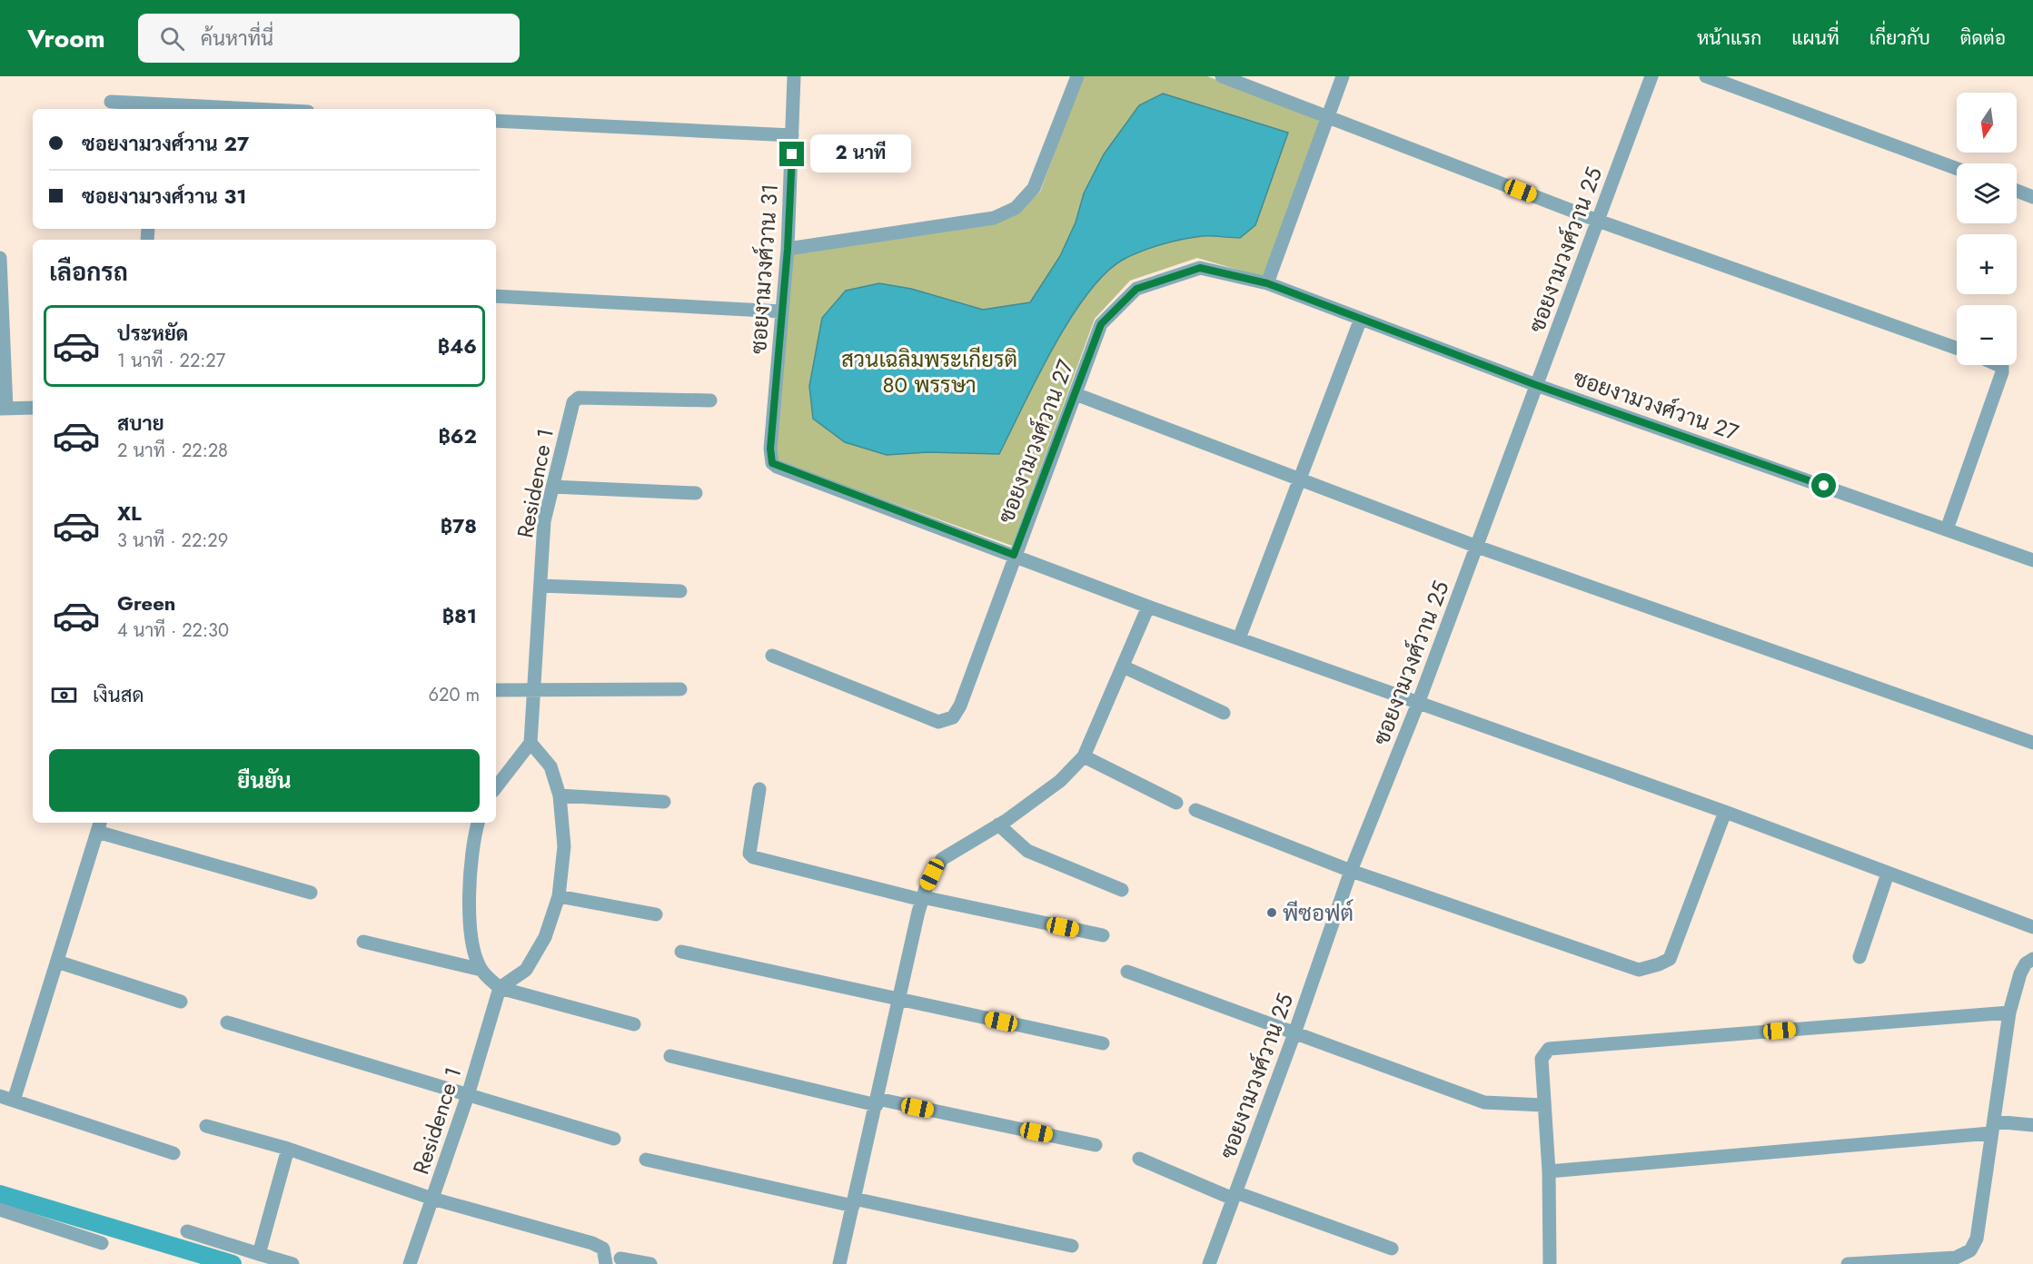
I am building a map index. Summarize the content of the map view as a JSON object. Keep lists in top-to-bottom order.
{
  "streets": {
    "street": [
      "ซอยงามวงศ์วาน 25",
      "ซอยงามวงศ์วาน 31",
      "ซอยงามวงศ์วาน 27",
      "Residence 1"
    ]
  },
  "crossings": [
    ["ซอยงามวงศ์วาน 25", "ซอยงามวงศ์วาน 27"],
    ["ซอยงามวงศ์วาน 31", "ซอยงามวงศ์วาน 27"]
  ],
  "parks": ["สวนเฉลิมพระเกียรติ 80 พรรษา"],
  "places": ["พีซอฟต์"],
  "north": "bottom",
  "page": {
    "header": "Vroom",
    "search": "ค้นหาที่นี่",
    "nav": [
      "หน้าแรก",
      "แผนที่",
      "เกี่ยวกับ",
      "ติดต่อ"
    ],
    "map_buttons": ["+", "−"],
    "banner": ["ซอยงามวงศ์วาน 27", "ซอยงามวงศ์วาน 31"],
    "bubble": "2 นาที",
    "heading": "เลือกรถ",
    "list": [
      {
        "name": "ประหยัด",
        "note": "1 นาที · 22:27",
        "value": "฿46"
      },
      {
        "name": "สบาย",
        "note": "2 นาที · 22:28",
        "value": "฿62"
      },
      {
        "name": "XL",
        "note": "3 นาที · 22:29",
        "value": "฿78"
      },
      {
        "name": "Green",
        "note": "4 นาที · 22:30",
        "value": "฿81"
      }
    ],
    "pay": ["เงินสด", "620 m"],
    "buttons": "ยืนยัน"
  }
}
